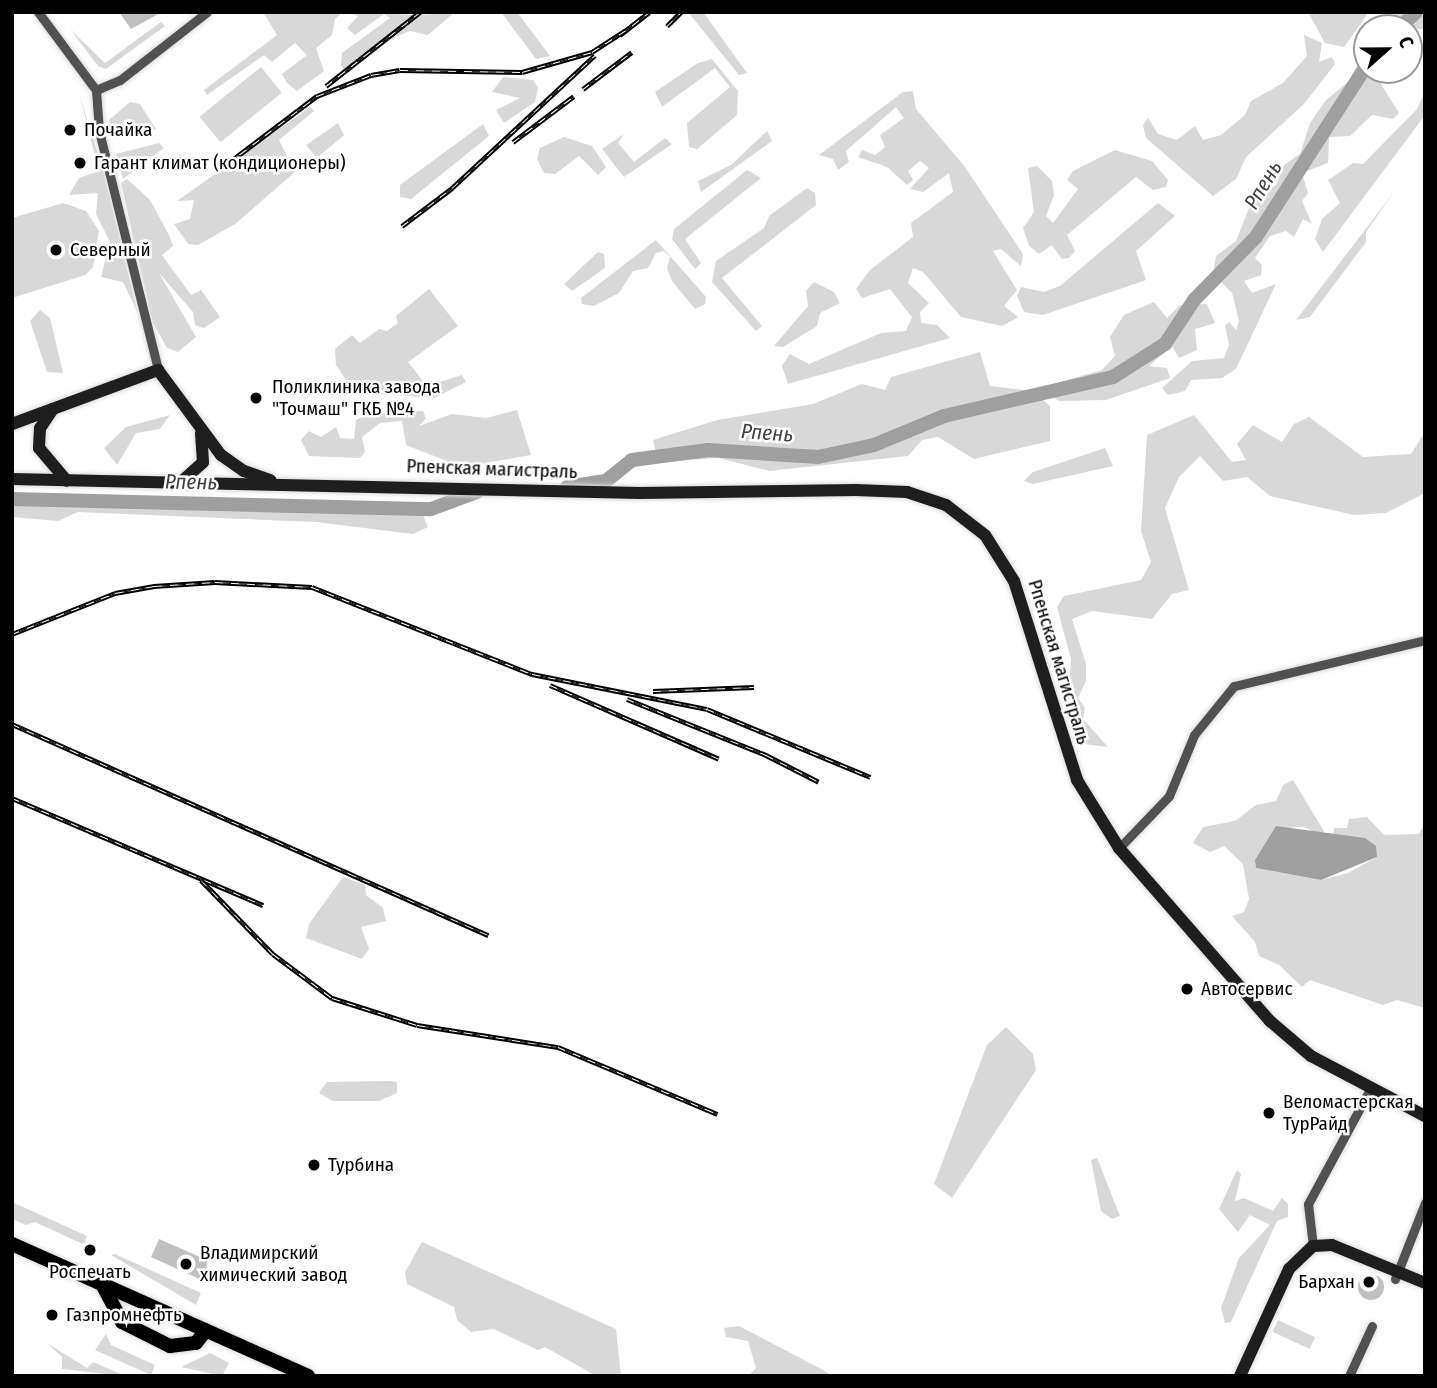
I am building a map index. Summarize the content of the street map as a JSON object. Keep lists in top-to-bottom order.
{
  "streets": {
    "main road": ["Рпенская магистраль"]
  },
  "water": ["Рпень"],
  "places": [
    "Почайка",
    "Гарант климат (кондиционеры)",
    "Северный",
    "Поликлиника завода \"Точмаш\" ГКБ №4",
    "Автосервис",
    "Веломастерская ТурРайд",
    "Турбина",
    "Роспечать",
    "Владимирский химический завод",
    "Бархан",
    "Газпромнефть"
  ],
  "north": "right"
}
